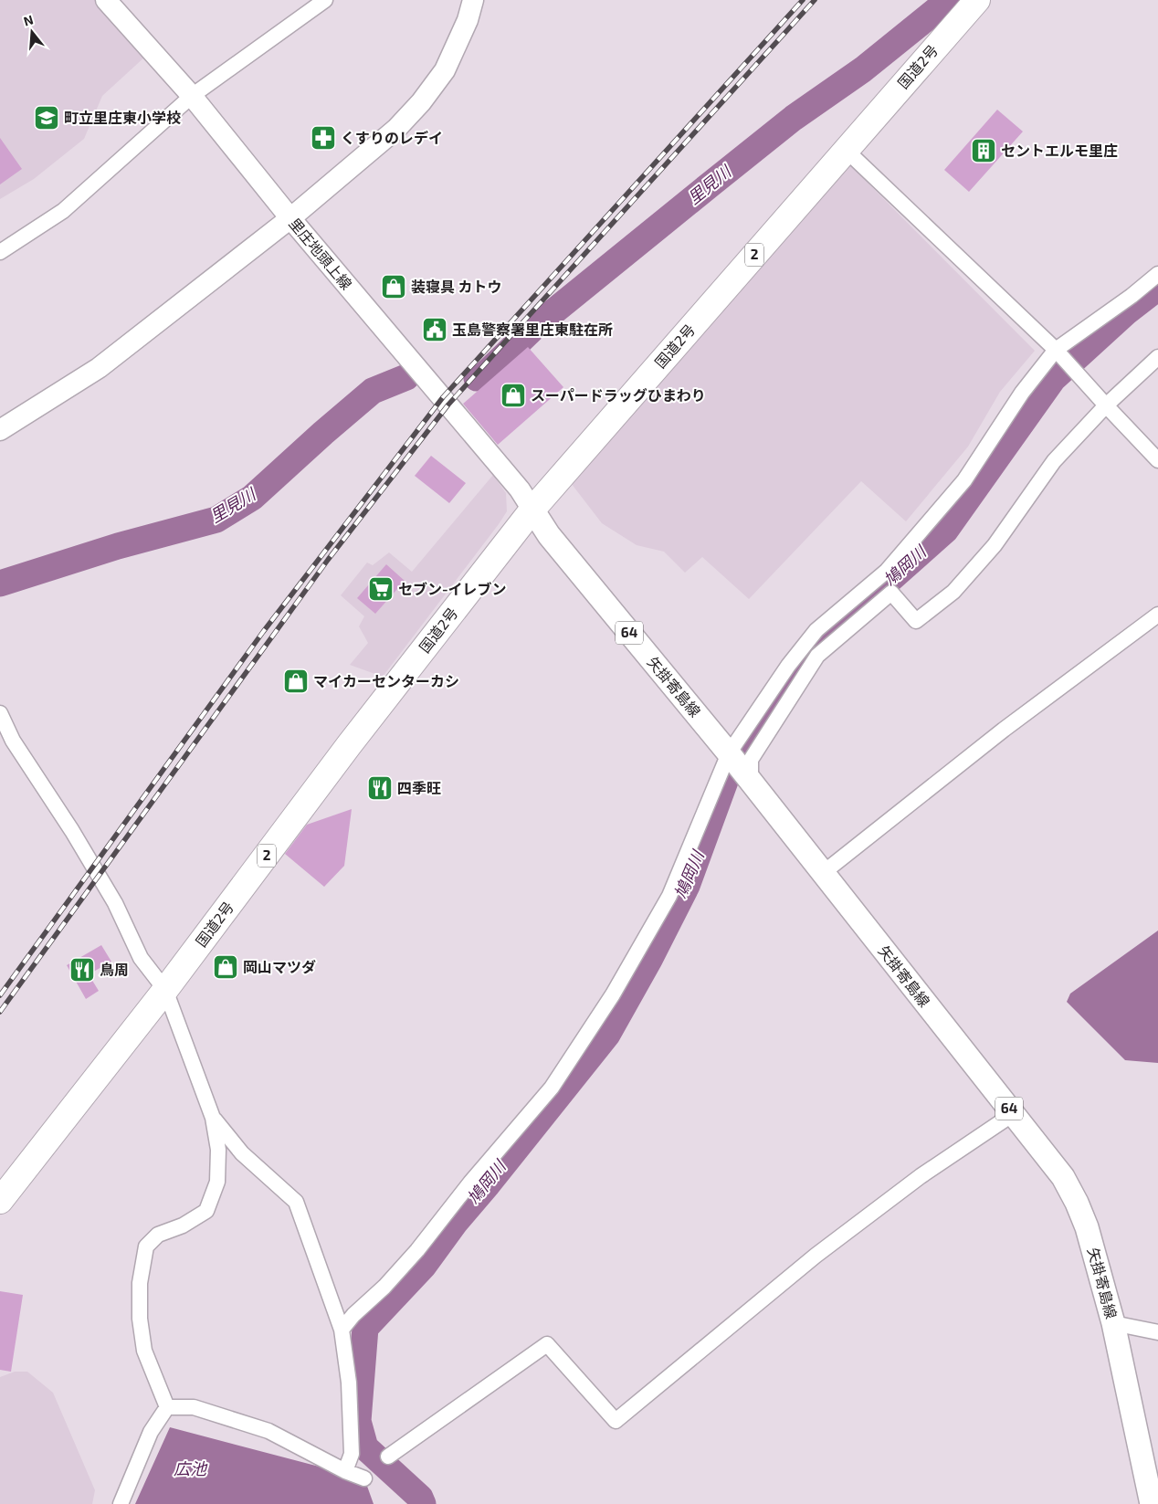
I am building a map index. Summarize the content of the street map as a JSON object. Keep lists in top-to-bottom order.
{
  "streets": {
    "highway": ["国道2号", "2"],
    "main road": ["里庄地頭上線", "64", "矢掛寄島線"]
  },
  "crossings": [
    ["国道2号", "里庄地頭上線"],
    ["国道2号", "矢掛寄島線"],
    ["里庄地頭上線", "矢掛寄島線"]
  ],
  "water": ["里見川", "鳩岡川", "広池"],
  "places": {
    "school or university": ["町立里庄東小学校"],
    "pharmacy": ["くすりのレデイ"],
    "building": ["セントエルモ里庄"],
    "shop": [
      "装寝具 カトウ",
      "スーパードラッグひまわり",
      "マイカーセンターカシ",
      "岡山マツダ"
    ],
    "public building": ["玉島警察署里庄東駐在所"],
    "supermarket": ["セブン-イレブン"],
    "restaurant": ["四季旺", "鳥周"]
  },
  "north": "top"
}
